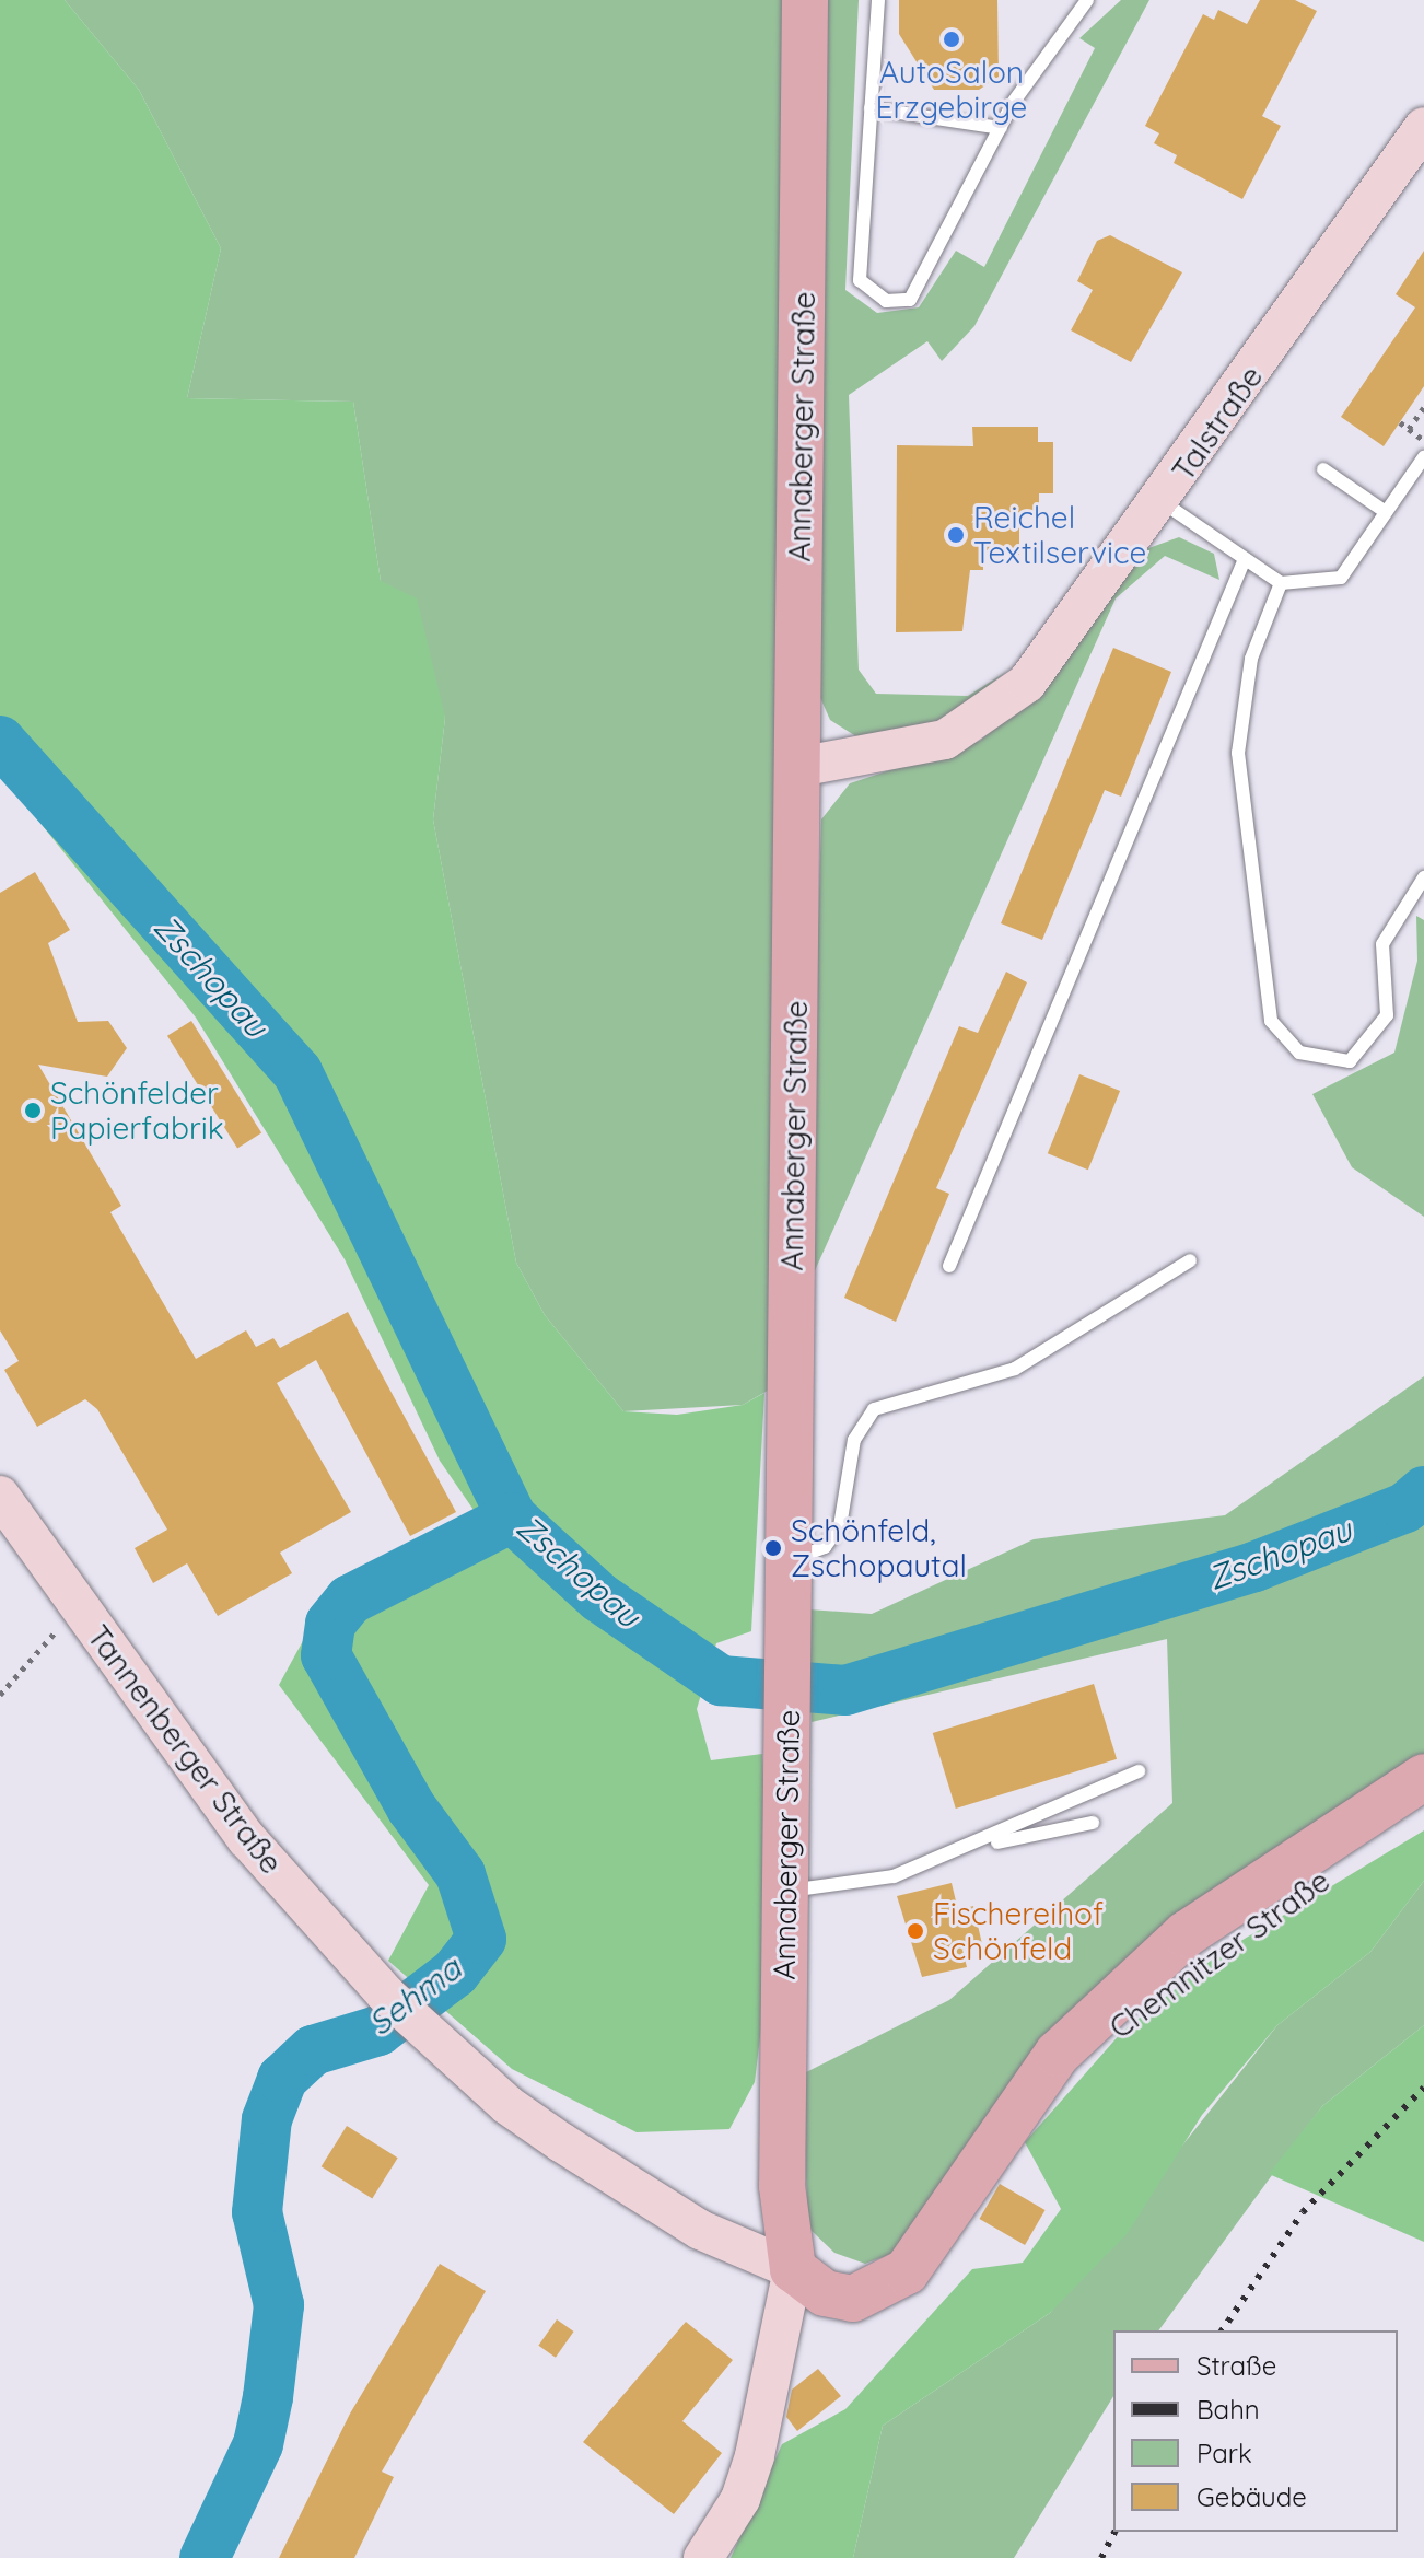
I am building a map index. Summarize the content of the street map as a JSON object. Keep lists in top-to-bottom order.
{
  "streets": {
    "main road": [
      "Talstraße",
      "Annaberger Straße",
      "Tannenberger Straße",
      "Chemnitzer Straße"
    ]
  },
  "crossings": [
    ["Talstraße", "Annaberger Straße"],
    ["Annaberger Straße", "Tannenberger Straße"],
    ["Annaberger Straße", "Chemnitzer Straße"],
    ["Tannenberger Straße", "Chemnitzer Straße"]
  ],
  "water": ["Zschopau", "Sehma"],
  "places": [
    "AutoSalon Erzgebirge",
    "Reichel Textilservice",
    "Schönfelder Papierfabrik",
    "Schönfeld, Zschopautal",
    "Fischereihof Schönfeld"
  ],
  "legend": [
    "Straße",
    "Bahn",
    "Park",
    "Gebäude"
  ]
}
